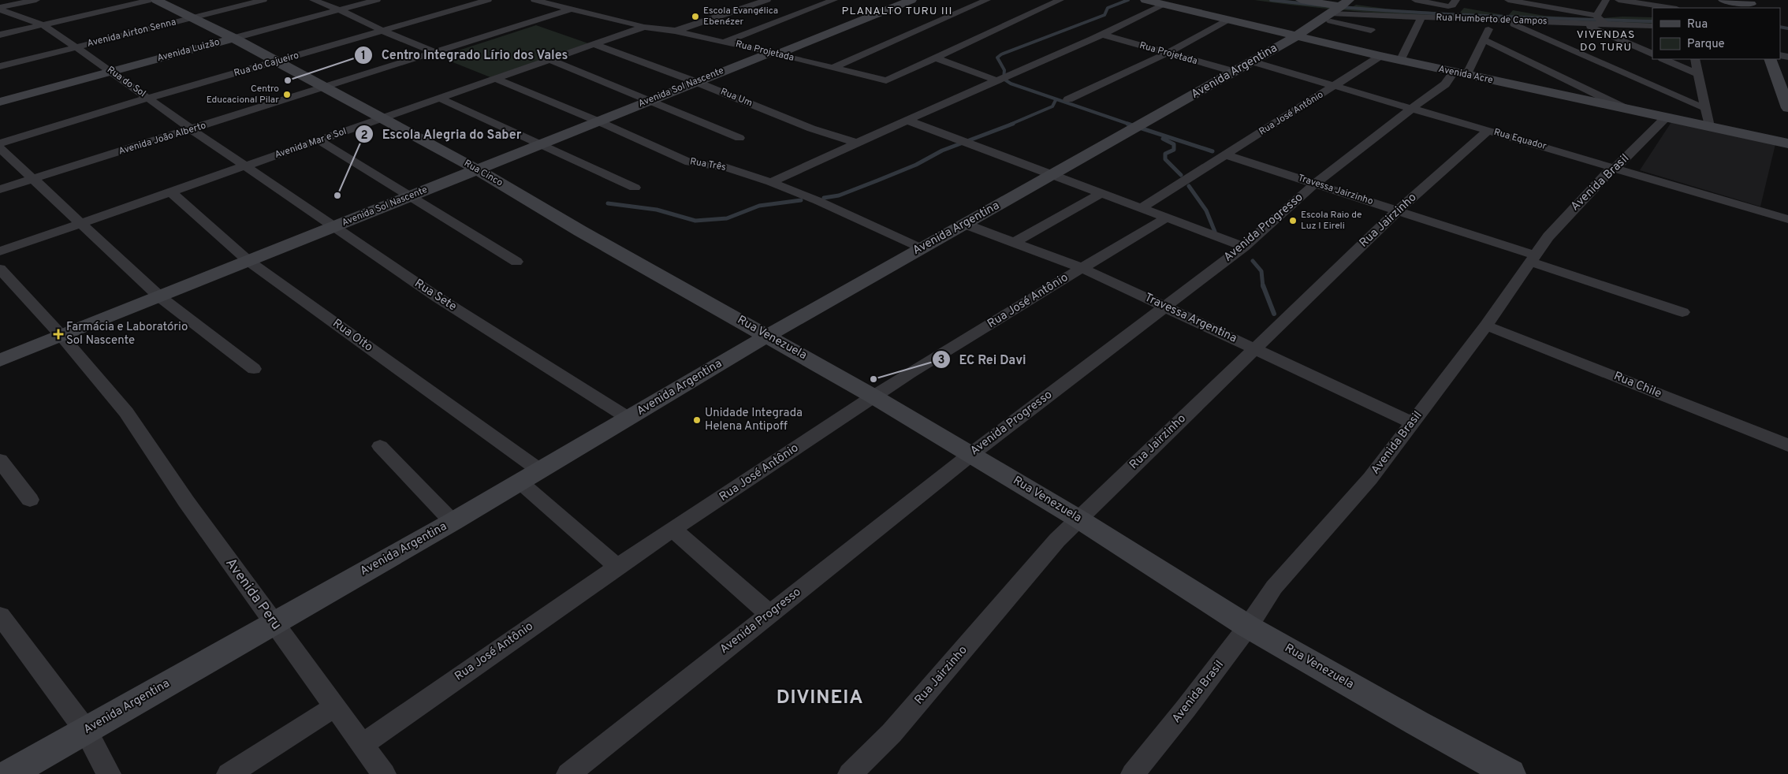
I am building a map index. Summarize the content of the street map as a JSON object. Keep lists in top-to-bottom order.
{
  "streets": {
    "street": [
      "Rua Humberto de Campos",
      "Avenida Airton Senna",
      "Avenida Luizão",
      "Rua Projetada",
      "Rua do Cajueiro",
      "Avenida Argentina",
      "Avenida Acre",
      "Rua do Sol",
      "Avenida Sol Nascente",
      "Rua Um",
      "Rua José Antônio",
      "Avenida João Alberto",
      "Rua Equador",
      "Avenida Mar e Sol",
      "Rua Três",
      "Rua Cinco",
      "Avenida Brasil",
      "Travessa Jairzinho",
      "Rua Jairzinho",
      "Avenida Progresso",
      "Rua Sete",
      "Travessa Argentina",
      "Rua Oito",
      "Rua Venezuela",
      "Rua Chile",
      "Avenida Peru"
    ]
  },
  "crossings": [
    ["Rua Humberto de Campos", "Avenida Argentina"],
    ["Rua Humberto de Campos", "Avenida Progresso"],
    ["Avenida Airton Senna", "Rua do Sol"],
    ["Avenida Airton Senna", "Rua Cinco"],
    ["Avenida Luizão", "Rua do Sol"],
    ["Avenida Luizão", "Rua Cinco"],
    ["Rua Projetada", "Avenida Argentina"],
    ["Rua Projetada", "Avenida Sol Nascente"],
    ["Rua Projetada", "Avenida João Alberto"],
    ["Rua Projetada", "Avenida Mar e Sol"],
    ["Rua do Cajueiro", "Rua do Sol"],
    ["Rua do Cajueiro", "Rua Cinco"],
    ["Avenida Argentina", "Avenida Acre"],
    ["Avenida Argentina", "Rua Equador"],
    ["Avenida Argentina", "Rua Três"],
    ["Avenida Argentina", "Rua Sete"],
    ["Avenida Argentina", "Travessa Argentina"],
    ["Avenida Argentina", "Rua Oito"],
    ["Avenida Argentina", "Rua Venezuela"],
    ["Avenida Argentina", "Avenida Peru"],
    ["Avenida Acre", "Rua José Antônio"],
    ["Avenida Acre", "Avenida Brasil"],
    ["Avenida Acre", "Avenida Progresso"],
    ["Rua do Sol", "Avenida João Alberto"],
    ["Rua do Sol", "Avenida Mar e Sol"],
    ["Rua do Sol", "Rua Sete"],
    ["Avenida Sol Nascente", "Rua Um"],
    ["Avenida Sol Nascente", "Rua Três"],
    ["Avenida Sol Nascente", "Rua Cinco"],
    ["Avenida Sol Nascente", "Rua Sete"],
    ["Avenida Sol Nascente", "Rua Oito"],
    ["Avenida Sol Nascente", "Avenida Peru"],
    ["Rua Um", "Avenida Mar e Sol"],
    ["Rua José Antônio", "Rua Equador"],
    ["Rua José Antônio", "Travessa Jairzinho"],
    ["Rua José Antônio", "Travessa Argentina"],
    ["Rua José Antônio", "Rua Venezuela"],
    ["Rua José Antônio", "Avenida Peru"],
    ["Avenida João Alberto", "Rua Cinco"],
    ["Rua Equador", "Avenida Brasil"],
    ["Rua Equador", "Rua Jairzinho"],
    ["Rua Equador", "Avenida Progresso"],
    ["Avenida Mar e Sol", "Rua Três"],
    ["Avenida Mar e Sol", "Rua Cinco"],
    ["Avenida Mar e Sol", "Rua Sete"],
    ["Avenida Mar e Sol", "Rua Oito"],
    ["Rua Cinco", "Rua Venezuela"],
    ["Avenida Brasil", "Travessa Jairzinho"],
    ["Avenida Brasil", "Travessa Argentina"],
    ["Avenida Brasil", "Rua Venezuela"],
    ["Avenida Brasil", "Rua Chile"],
    ["Travessa Jairzinho", "Rua Jairzinho"],
    ["Travessa Jairzinho", "Avenida Progresso"],
    ["Rua Jairzinho", "Travessa Argentina"],
    ["Rua Jairzinho", "Rua Venezuela"],
    ["Avenida Progresso", "Travessa Argentina"],
    ["Avenida Progresso", "Rua Venezuela"]
  ],
  "districts": ["PLANALTO TURU III", "VIVENDAS DO TURU", "DIVINEIA"],
  "places": {
    "other": [
      "Escola Evangélica Ebenézer",
      "Centro Integrado Lírio dos Vales",
      "Centro Educacional Pilar",
      "Escola Alegria do Saber",
      "Escola Raio de Luz I Eireli",
      "EC Rei Davi",
      "Unidade Integrada Helena Antipoff"
    ],
    "health": ["Farmácia e Laboratório Sol Nascente"]
  },
  "legend": ["Rua", "Parque"]
}
